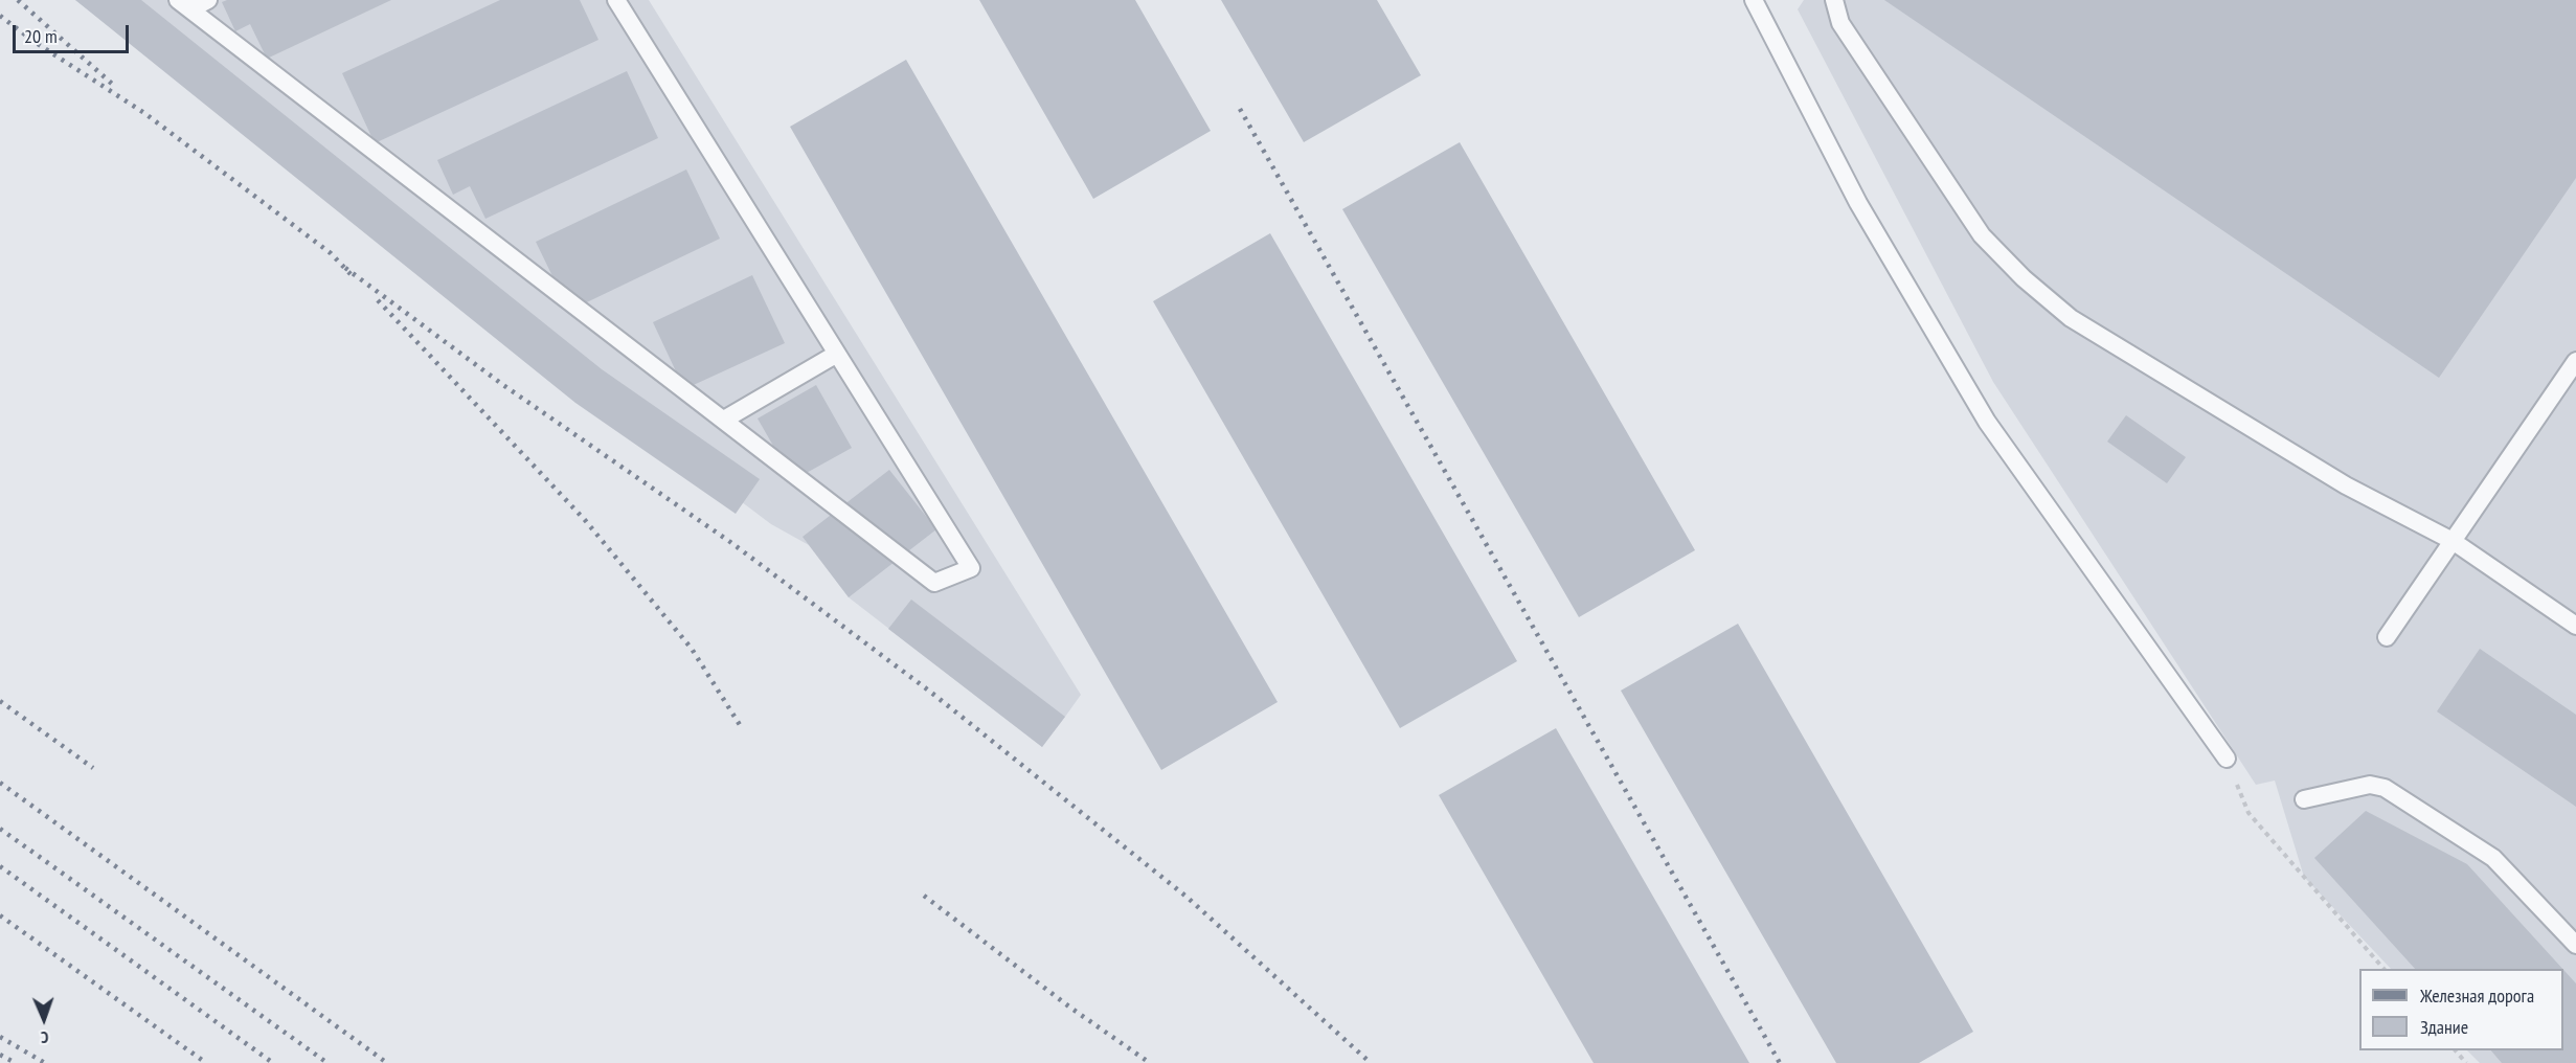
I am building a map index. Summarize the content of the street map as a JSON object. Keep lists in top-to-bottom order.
{
  "legend": ["Железная дорога", "Здание"],
  "scale_bar": "20 m",
  "north": "bottom"
}
